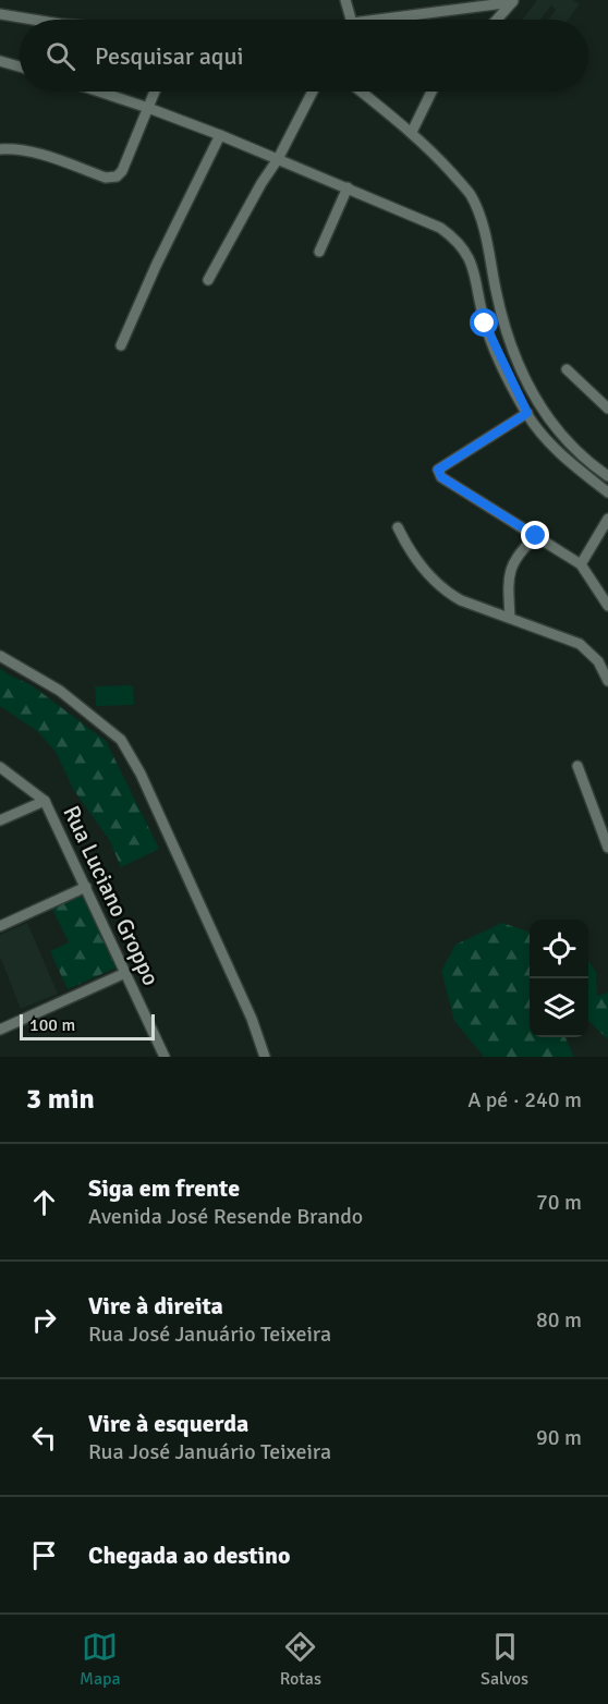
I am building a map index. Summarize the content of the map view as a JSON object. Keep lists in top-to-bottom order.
{
  "streets": {
    "street": ["Rua Luciano Groppo"]
  },
  "scale_bar": "100 m",
  "page": {
    "search": "Pesquisar aqui",
    "scale": "100 m",
    "heading": ["3 min", "A pé · 240 m"],
    "list": [
      ["Siga em frente", "Avenida José Resende Brando", "70 m"],
      ["Vire à direita", "Rua José Januário Teixeira", "80 m"],
      ["Vire à esquerda", "Rua José Januário Teixeira", "90 m"],
      "Chegada ao destino"
    ],
    "nav": ["Mapa", "Rotas", "Salvos"]
  }
}
